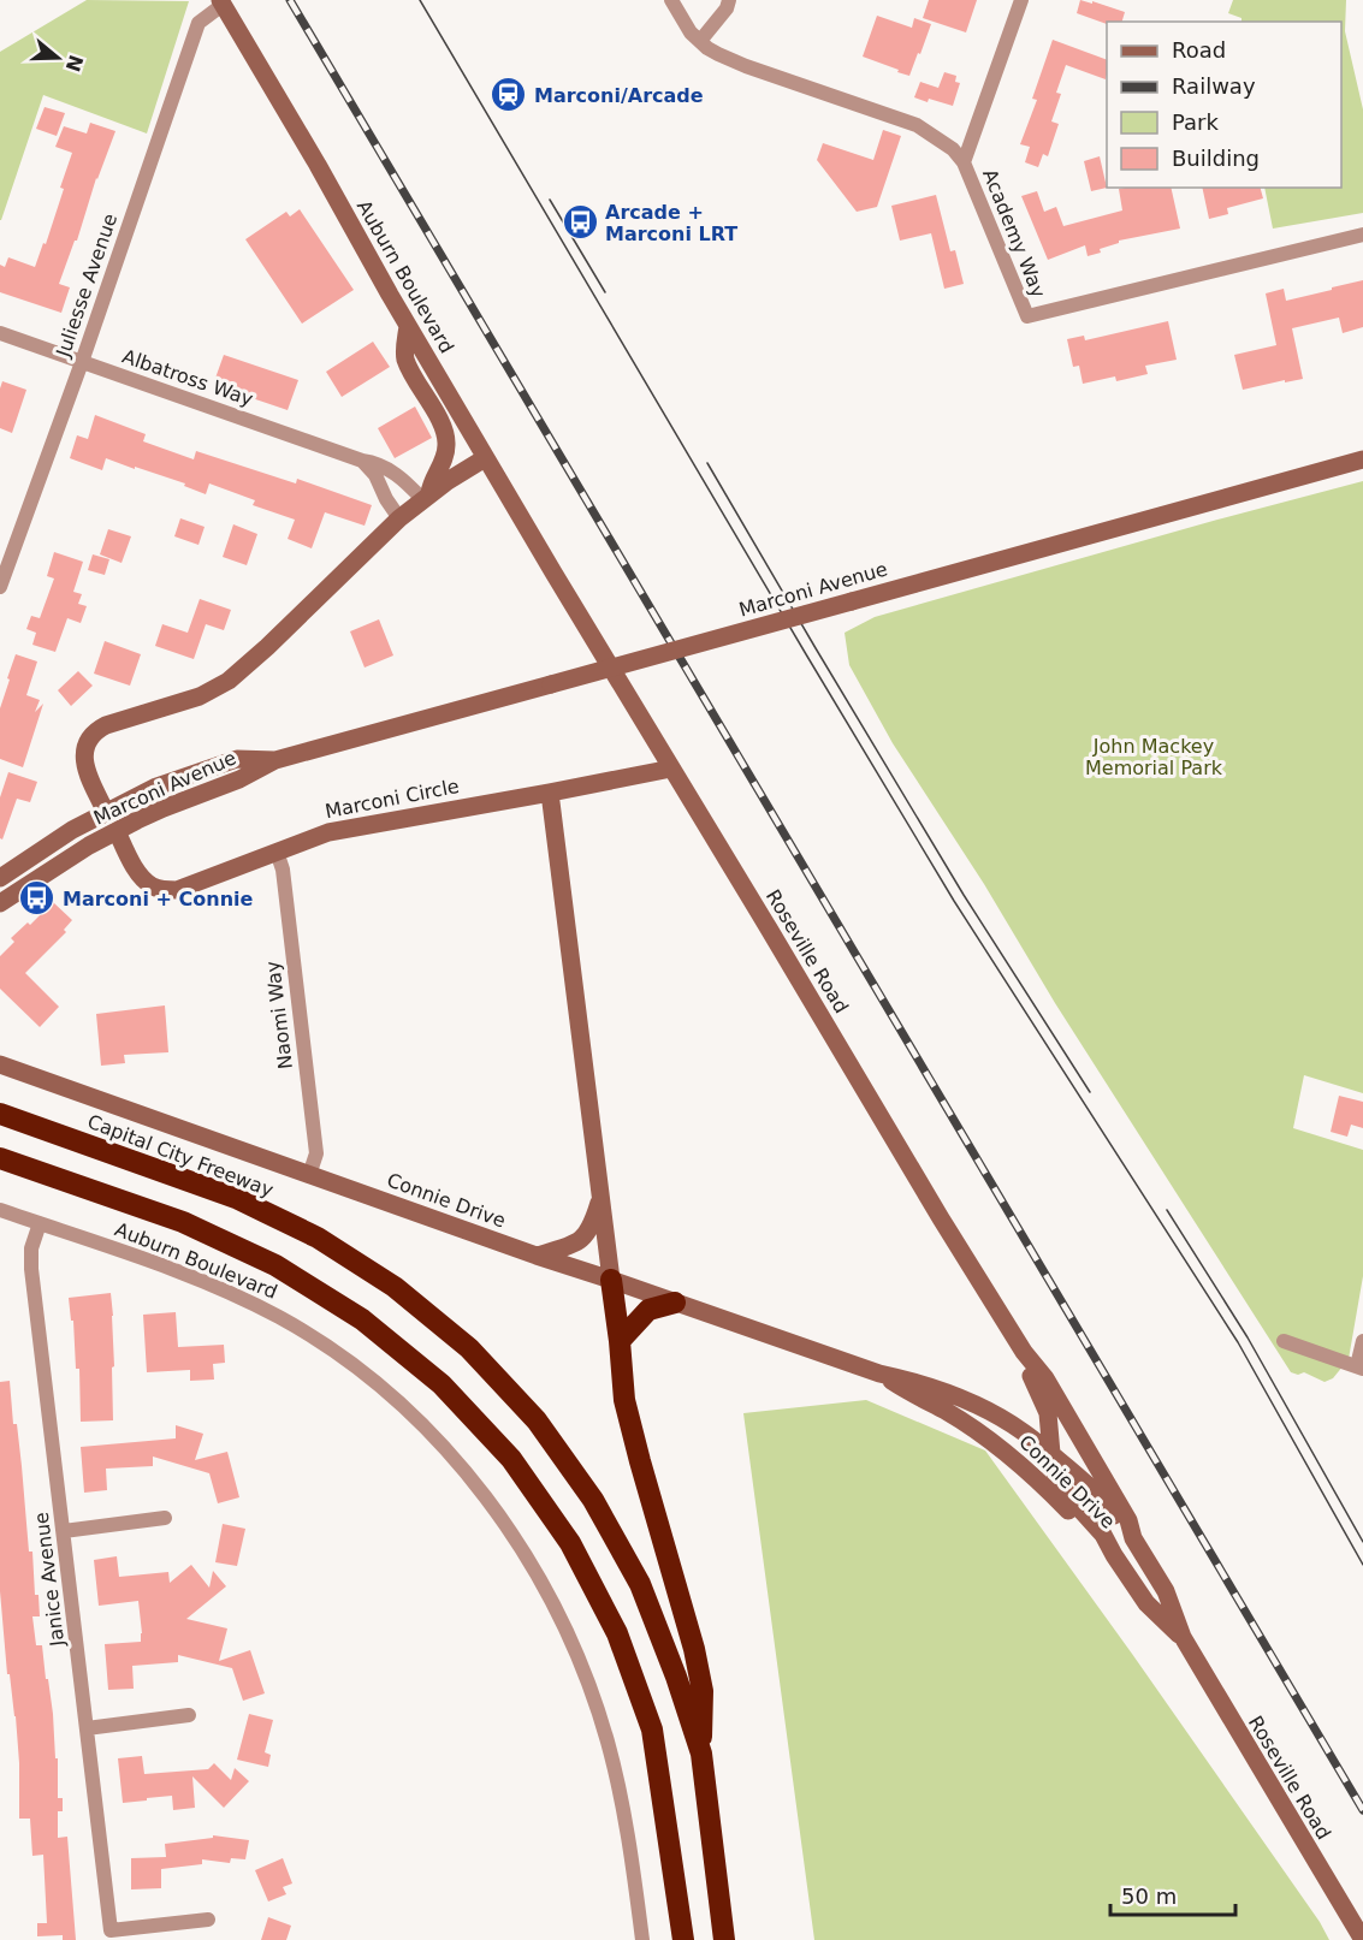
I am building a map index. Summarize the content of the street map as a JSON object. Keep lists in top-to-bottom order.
{
  "streets": {
    "highway": ["Capital City Freeway"],
    "main road": [
      "Auburn Boulevard",
      "Marconi Avenue",
      "Marconi Circle",
      "Roseville Road",
      "Connie Drive"
    ],
    "street": [
      "Academy Way",
      "Juliesse Avenue",
      "Albatross Way",
      "Naomi Way",
      "Janice Avenue"
    ]
  },
  "crossings": [
    ["Auburn Boulevard", "Juliesse Avenue"],
    ["Auburn Boulevard", "Marconi Avenue"],
    ["Auburn Boulevard", "Roseville Road"],
    ["Auburn Boulevard", "Janice Avenue"],
    ["Juliesse Avenue", "Albatross Way"],
    ["Albatross Way", "Marconi Avenue"],
    ["Marconi Avenue", "Marconi Circle"],
    ["Marconi Circle", "Roseville Road"],
    ["Marconi Circle", "Naomi Way"],
    ["Roseville Road", "Connie Drive"],
    ["Naomi Way", "Connie Drive"]
  ],
  "parks": ["John Mackey Memorial Park"],
  "places": {
    "station": ["Marconi/Arcade"],
    "bus stop": ["Arcade + Marconi LRT", "Marconi + Connie"]
  },
  "legend": [
    "Road",
    "Railway",
    "Park",
    "Building"
  ],
  "scale_bar": "50 m",
  "north": "right"
}
